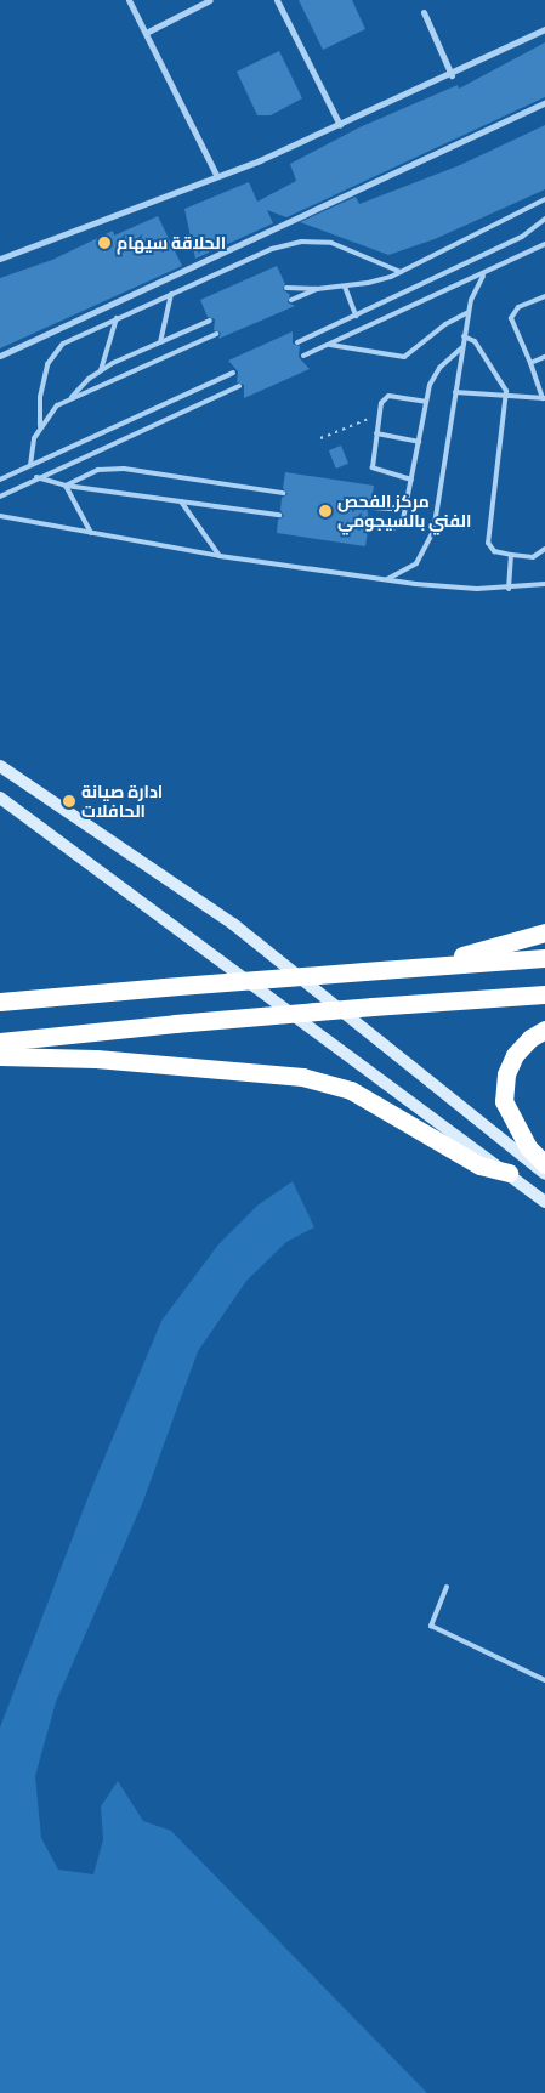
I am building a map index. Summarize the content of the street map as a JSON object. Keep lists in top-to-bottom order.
{
  "places": ["الحلاقة سيهام", "مركز الفحص الفني بالسيجومي", "ادارة صيانة الحافلات"]
}
